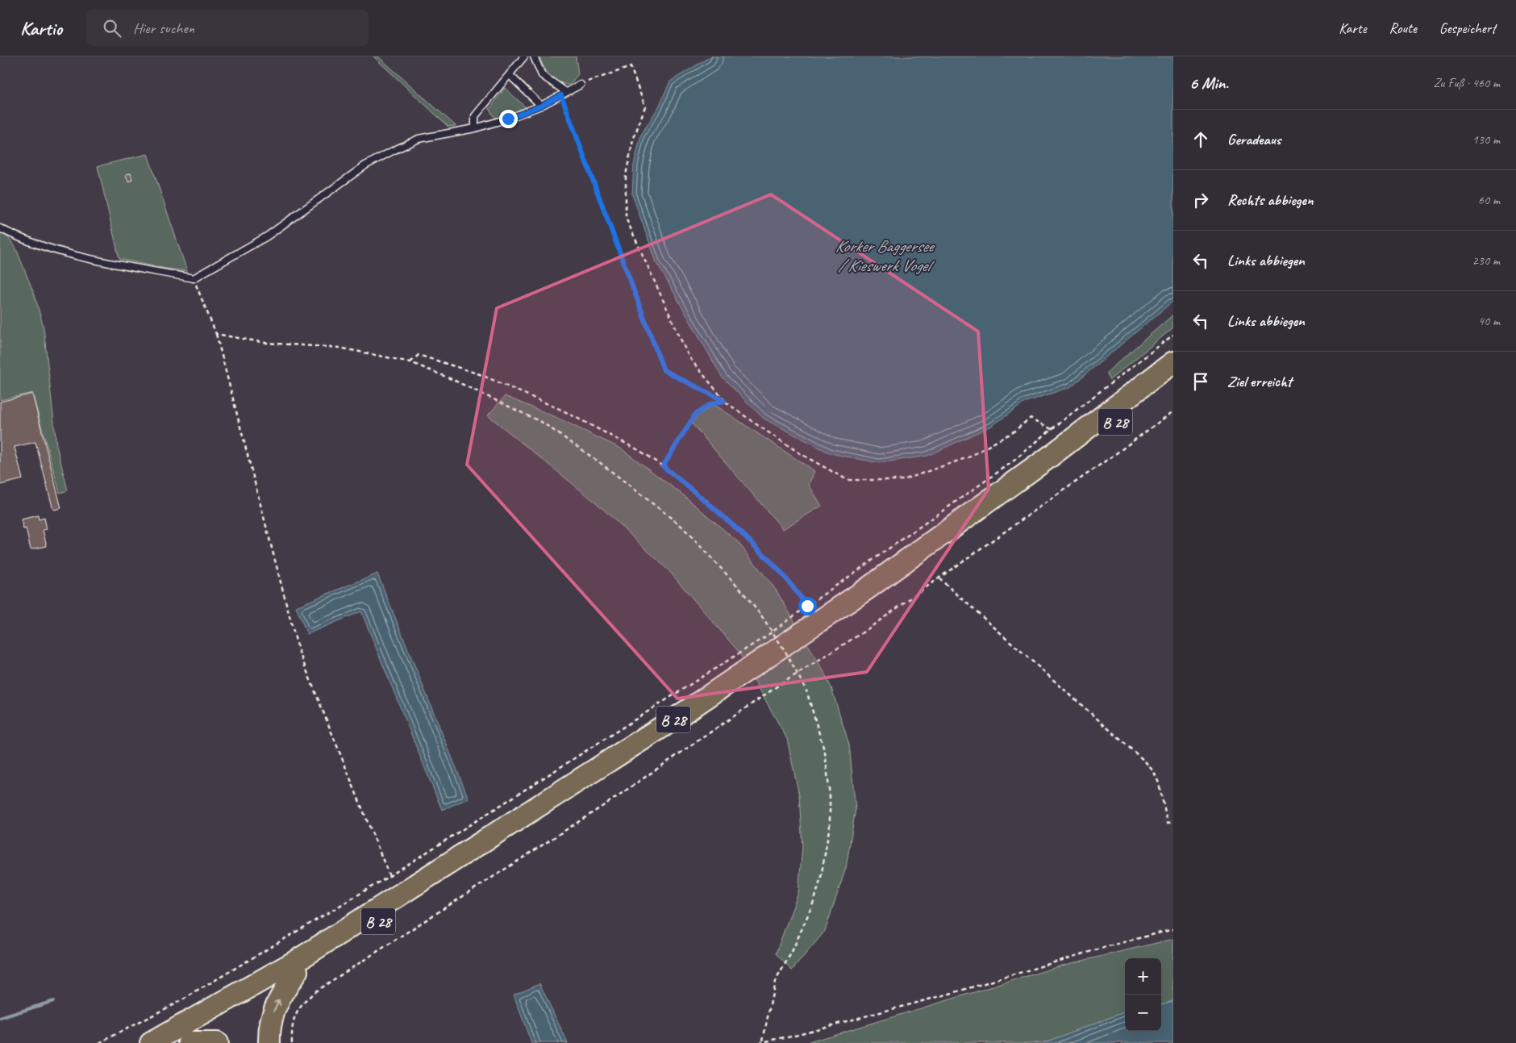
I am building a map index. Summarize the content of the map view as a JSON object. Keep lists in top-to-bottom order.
{
  "streets": {
    "highway": ["B 28"]
  },
  "water": ["Korker Baggersee / Kieswerk Vogel"],
  "page": {
    "header": "Kartio",
    "search": "Hier suchen",
    "nav": ["Karte", "Route", "Gespeichert"],
    "heading": ["6 Min.", "Zu Fuß · 460 m"],
    "list": [
      ["Geradeaus", "130 m"],
      ["Rechts abbiegen", "60 m"],
      ["Links abbiegen", "230 m"],
      ["Links abbiegen", "40 m"],
      "Ziel erreicht"
    ],
    "map_buttons": ["+", "−"]
  }
}
